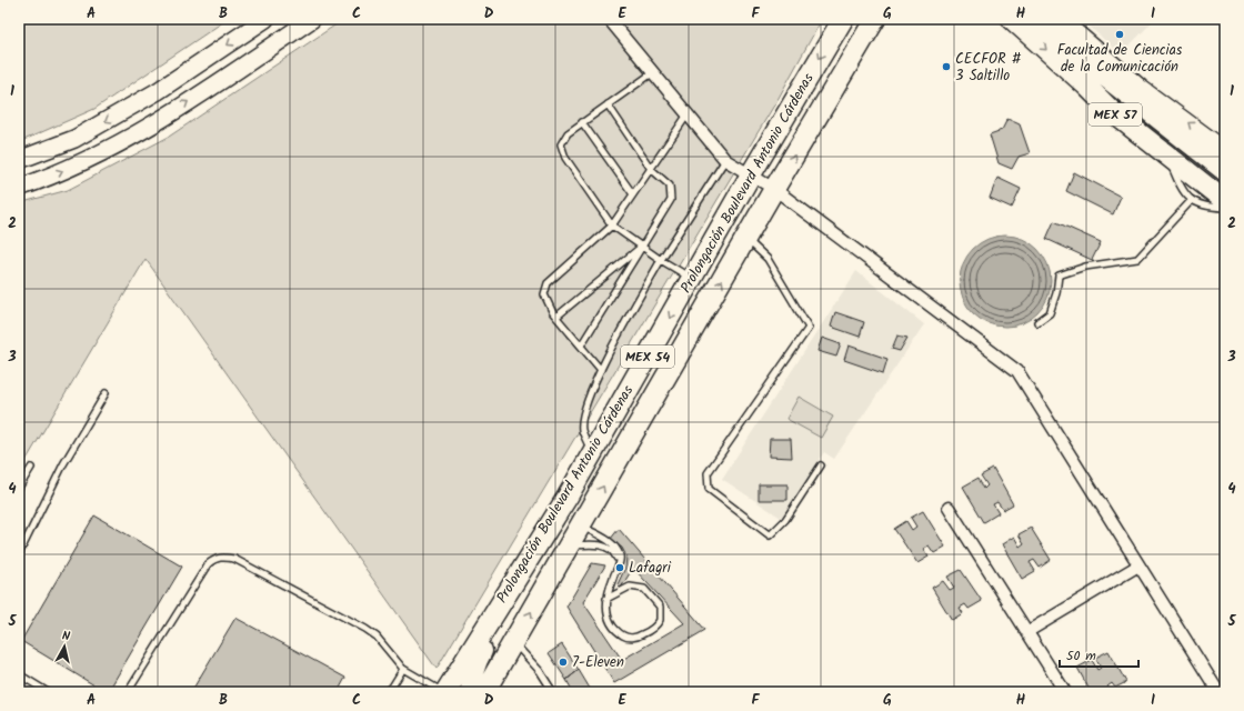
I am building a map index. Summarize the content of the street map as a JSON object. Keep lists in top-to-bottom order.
{
  "streets": {
    "highway": ["MEX 57", "Prolongación Boulevard Antonio Cárdenas", "MEX 54"]
  },
  "places": [
    "Facultad de Ciencias de la Comunicación",
    "CECFOR # 3 Saltillo",
    "Lafagri",
    "7-Eleven"
  ],
  "scale_bar": "50 m",
  "north": "top",
  "grid": {
    "columns": [
      "A",
      "B",
      "C",
      "D",
      "E",
      "F",
      "G",
      "H",
      "I"
    ],
    "rows": [
      "1",
      "2",
      "3",
      "4",
      "5"
    ]
  }
}
